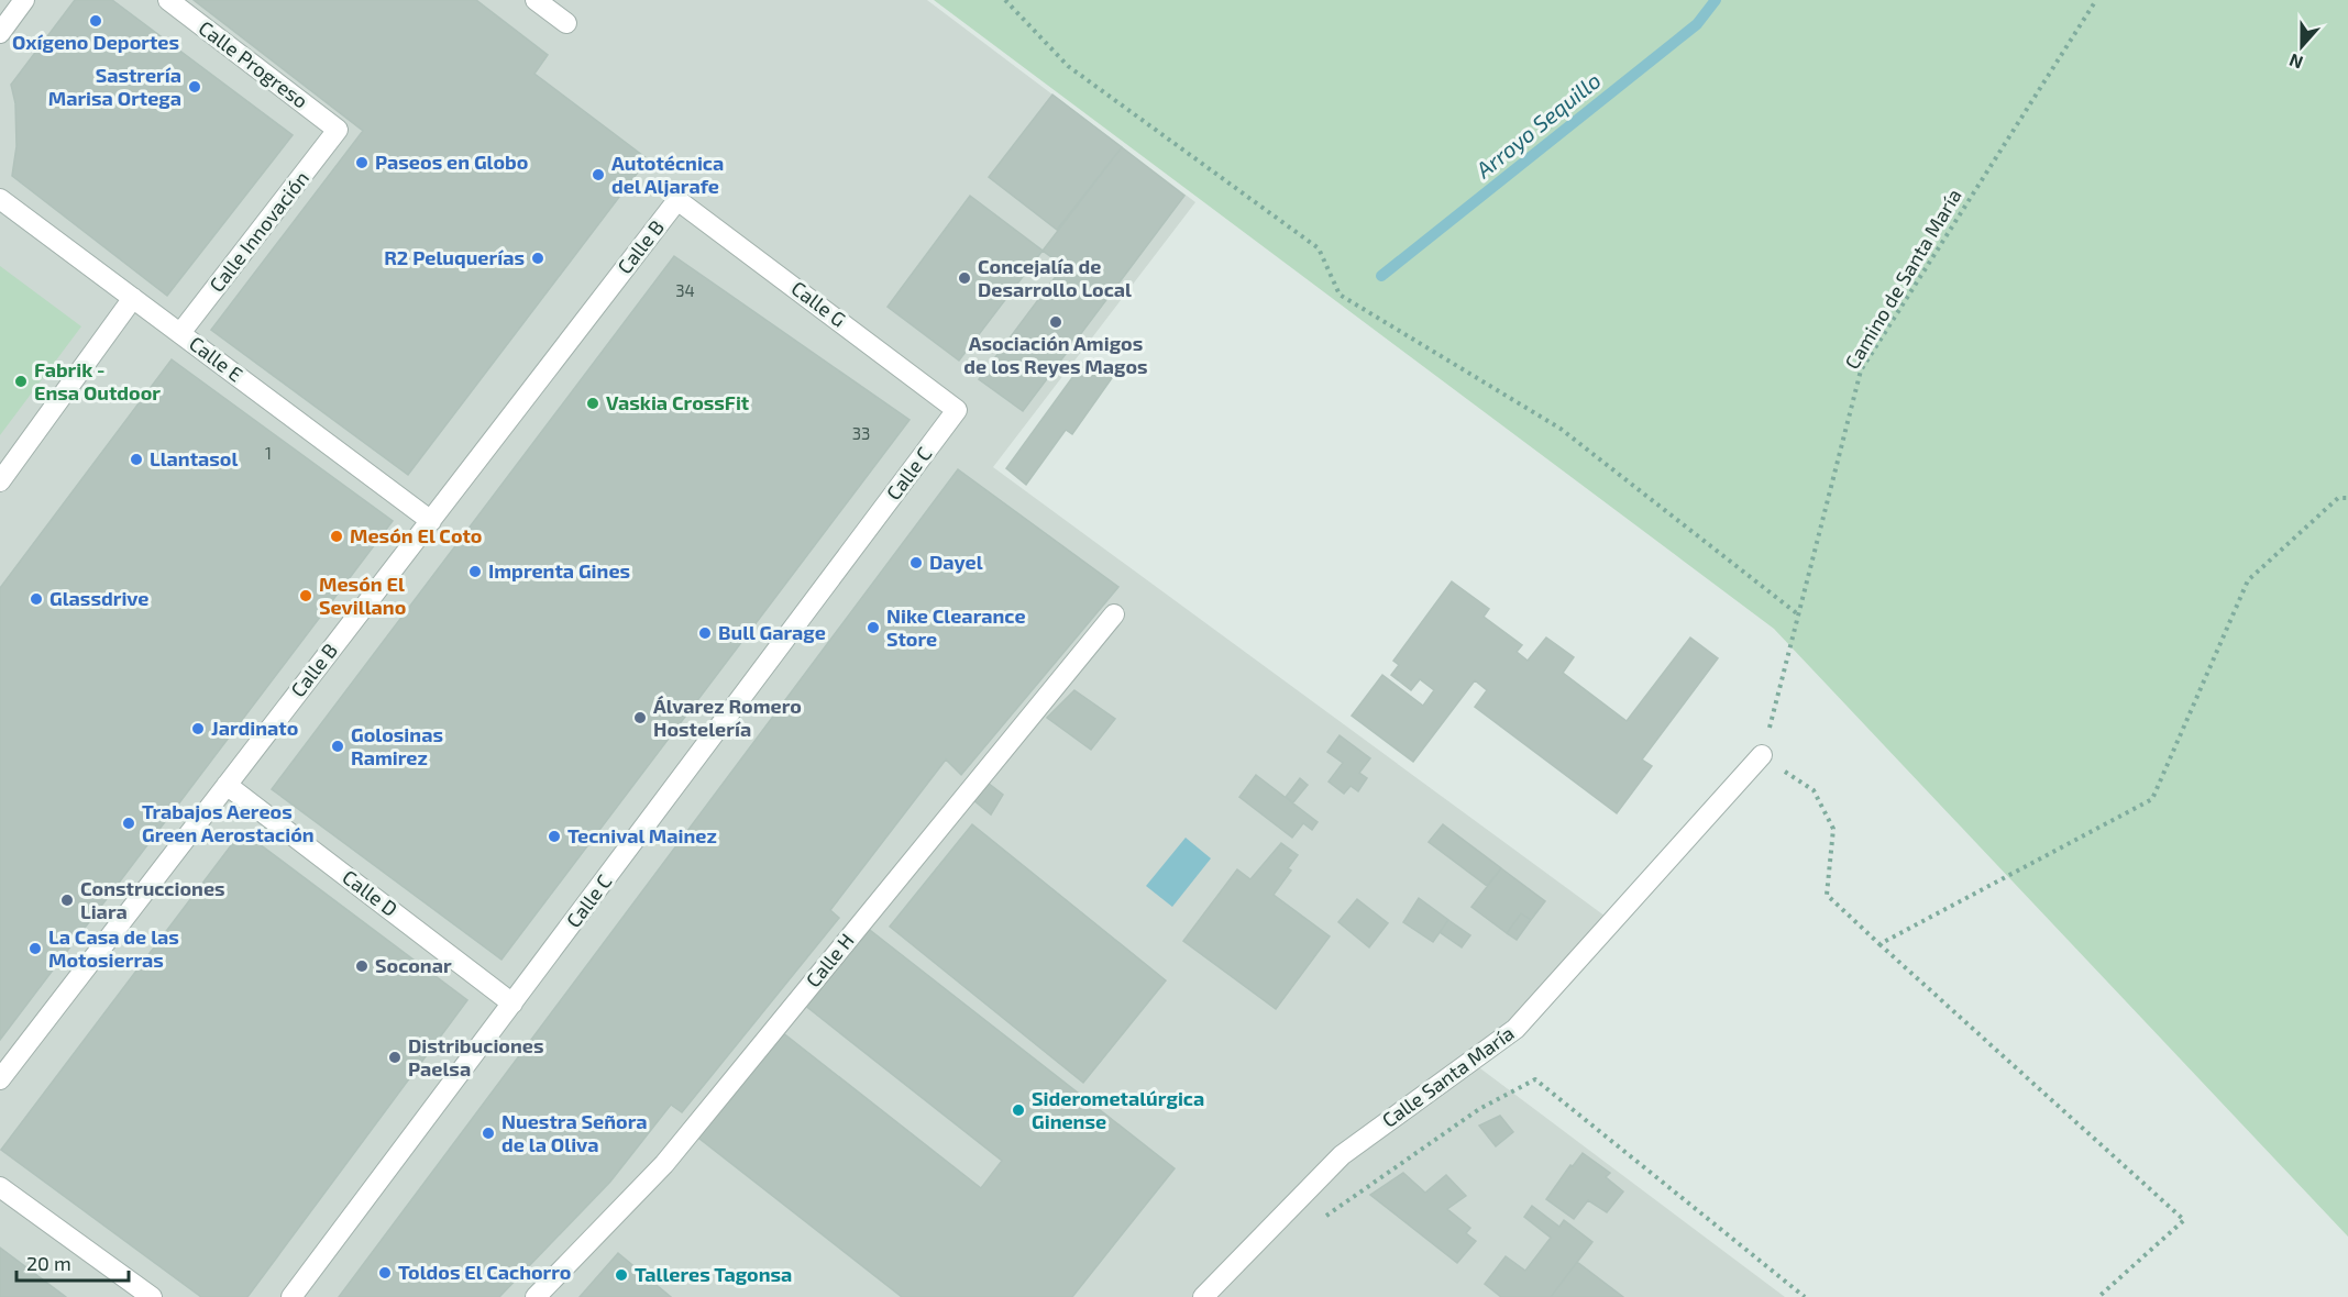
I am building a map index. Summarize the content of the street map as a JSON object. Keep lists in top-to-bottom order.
{
  "streets": {
    "street": [
      "Calle Progreso",
      "Calle Innovación",
      "Calle B",
      "Calle G",
      "Calle E",
      "Calle C",
      "Calle D",
      "Calle H",
      "Calle Santa María"
    ],
    "path": ["Camino de Santa María"]
  },
  "crossings": [
    ["Calle Progreso", "Calle Innovación"],
    ["Calle Innovación", "Calle E"],
    ["Calle B", "Calle G"],
    ["Calle B", "Calle E"],
    ["Calle B", "Calle D"],
    ["Camino de Santa María", "Calle Santa María"],
    ["Calle G", "Calle C"],
    ["Calle C", "Calle D"]
  ],
  "water": ["Arroyo Sequillo"],
  "places": [
    "Oxígeno Deportes",
    "Sastrería Marisa Ortega",
    "Paseos en Globo",
    "Autotécnica del Aljarafe",
    "R2 Peluquerías",
    "Concejalía de Desarrollo Local",
    "Asociación Amigos de los Reyes Magos",
    "Fabrik - Ensa Outdoor",
    "Vaskia CrossFit",
    "Llantasol",
    "Mesón El Coto",
    "Dayel",
    "Imprenta Gines",
    "Mesón El Sevillano",
    "Glassdrive",
    "Nike Clearance Store",
    "Bull Garage",
    "Álvarez Romero Hostelería",
    "Jardinato",
    "Golosinas Ramirez",
    "Trabajos Aereos Green Aerostación",
    "Tecnival Mainez",
    "Construcciones Liara",
    "La Casa de las Motosierras",
    "Soconar",
    "Distribuciones Paelsa",
    "Siderometalúrgica Ginense",
    "Nuestra Señora de la Oliva",
    "Toldos El Cachorro",
    "Talleres Tagonsa"
  ],
  "house_numbers": ["34", "33", "1"],
  "scale_bar": "20 m",
  "north": "bottom"
}
